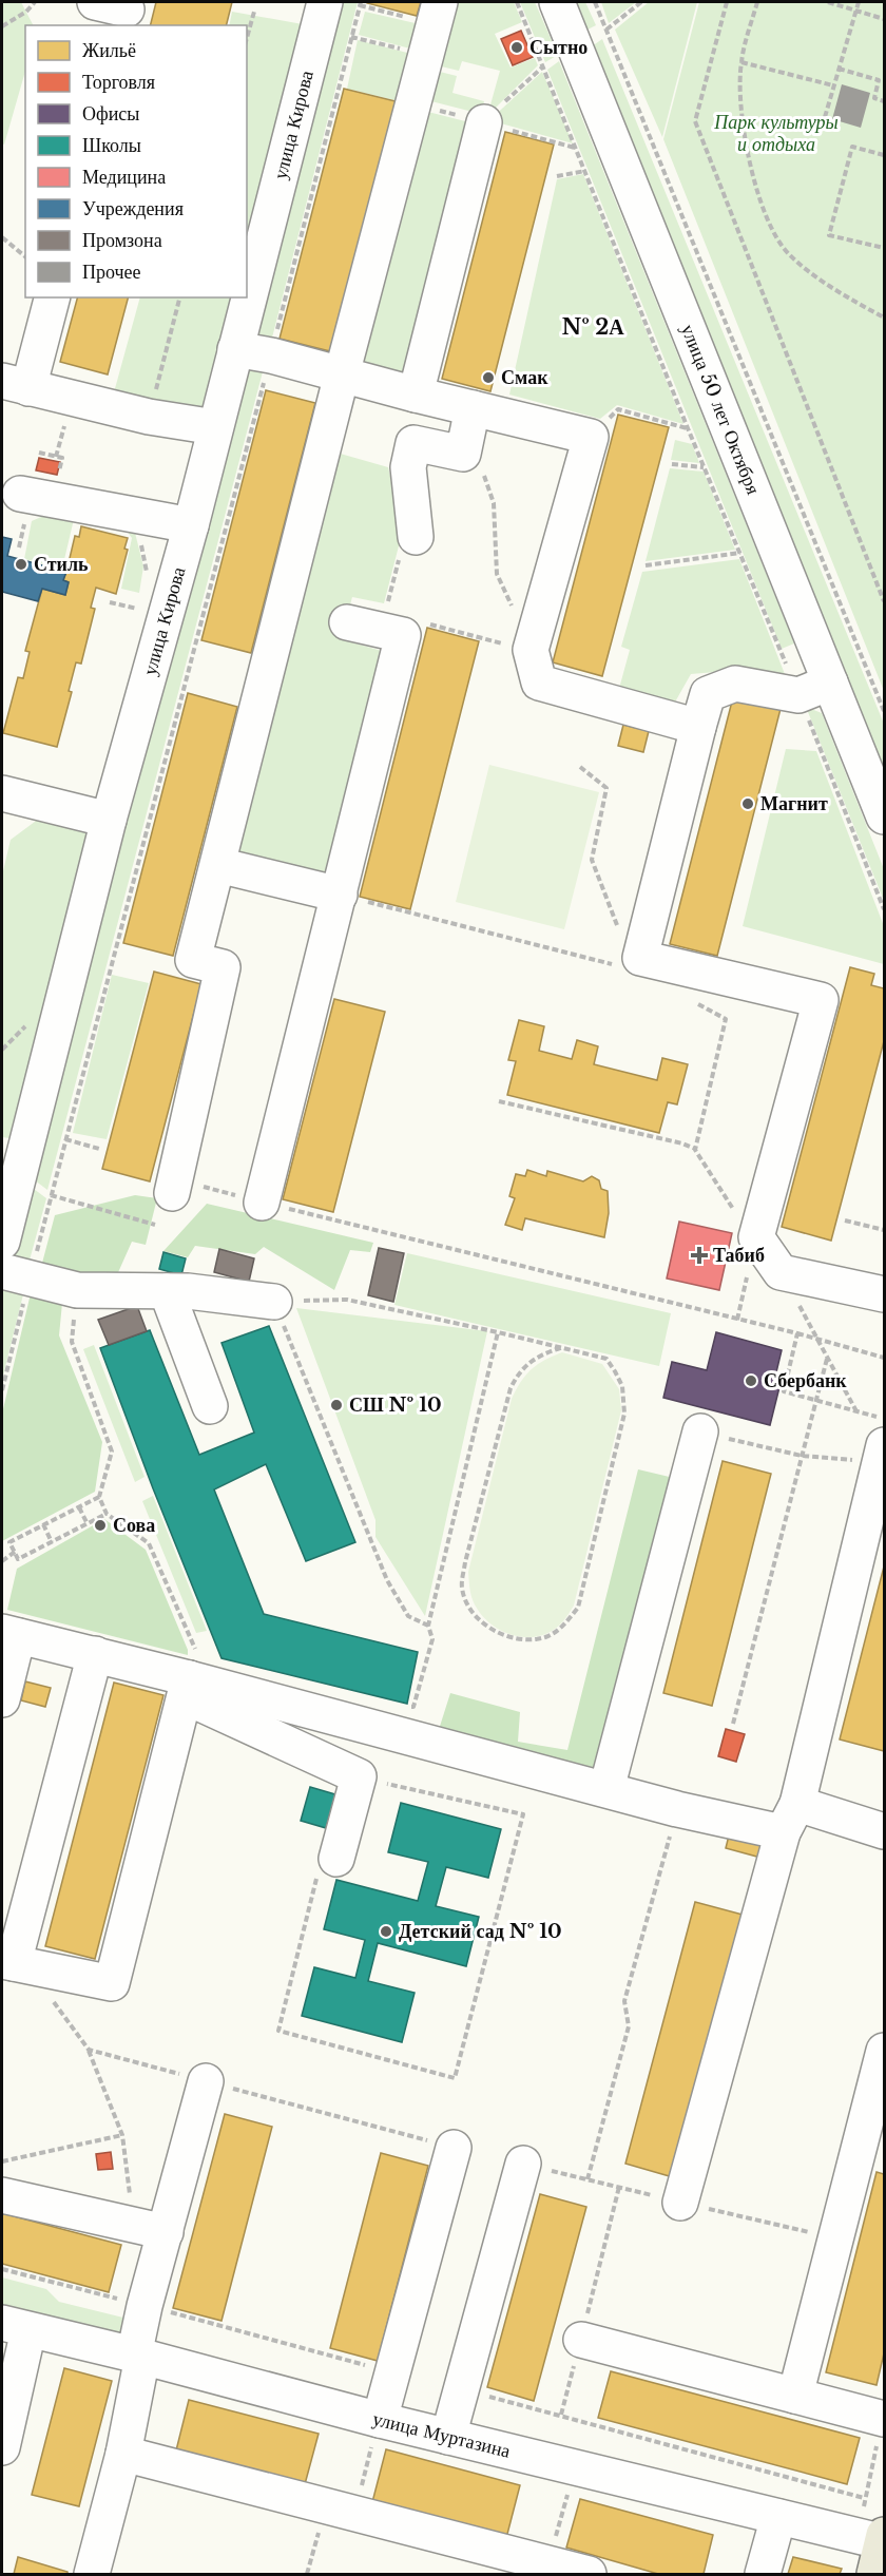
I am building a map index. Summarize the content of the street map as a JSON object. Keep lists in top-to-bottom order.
{
  "streets": {
    "street": ["улица Кирова", "улица 50 лет Октября", "улица Муртазина"]
  },
  "districts": ["№ 2А"],
  "parks": ["Парк культуры и отдыха"],
  "places": {
    "other": [
      "Сытно",
      "Смак",
      "Стиль",
      "Магнит",
      "Сбербанк",
      "СШ № 10",
      "Сова",
      "Детский сад № 10"
    ],
    "health": ["Табиб"]
  },
  "legend": [
    "Жильё",
    "Торговля",
    "Офисы",
    "Школы",
    "Медицина",
    "Учреждения",
    "Промзона",
    "Прочее"
  ]
}
